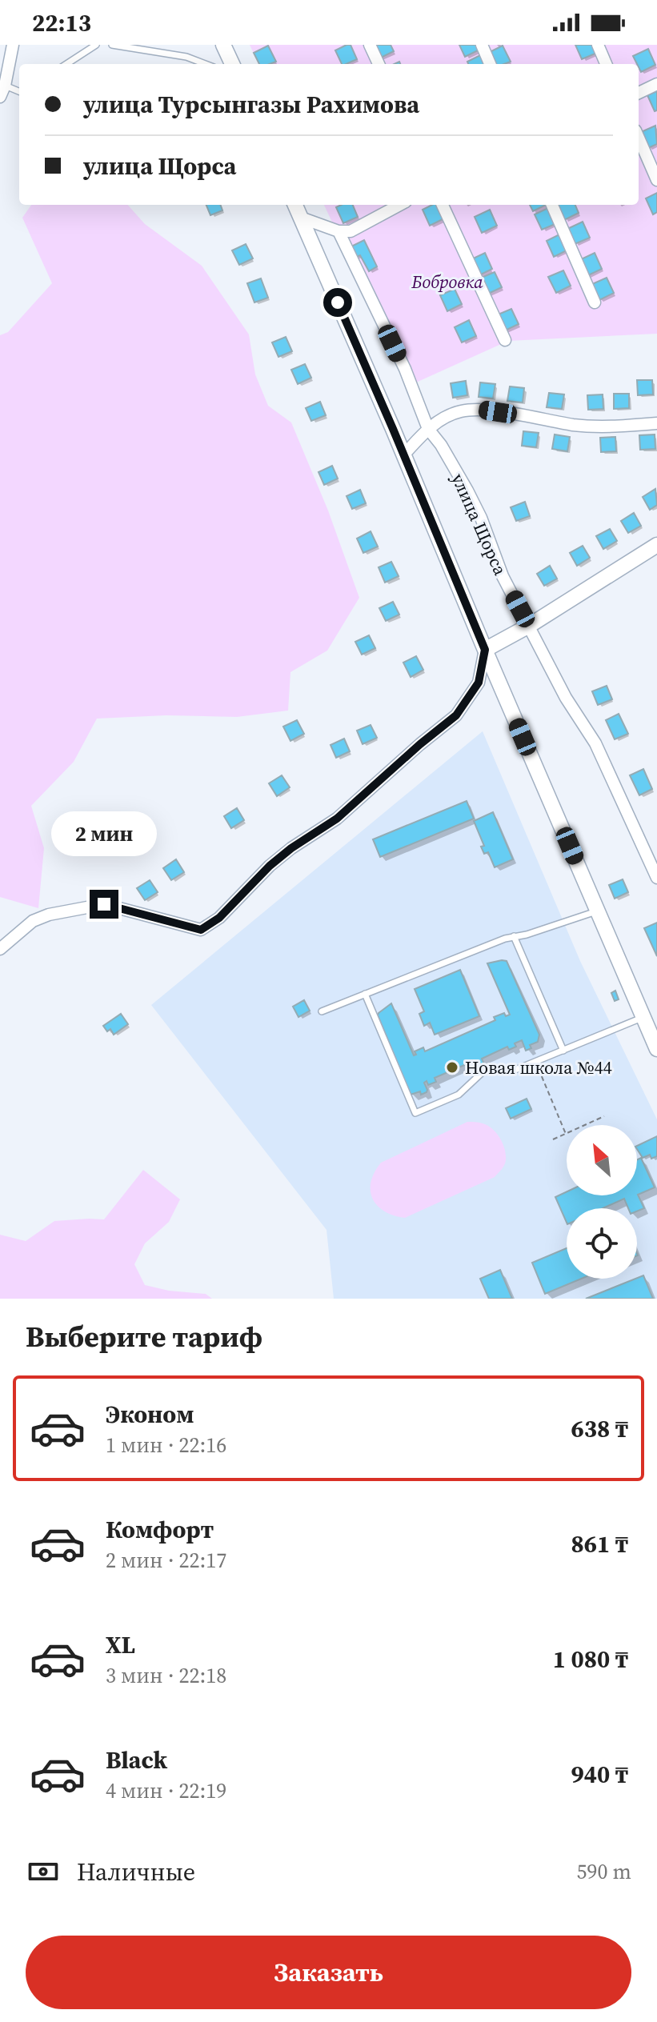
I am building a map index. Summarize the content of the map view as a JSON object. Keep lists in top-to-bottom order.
{
  "streets": {
    "street": ["улица Щорса"]
  },
  "parks": ["Бобровка"],
  "places": ["Новая школа №44"],
  "north": "top left",
  "page": {
    "status": "22:13",
    "banner": ["улица Турсынгазы Рахимова", "улица Щорса"],
    "bubble": "2 мин",
    "heading": "Выберите тариф",
    "list": [
      {
        "name": "Эконом",
        "note": "1 мин · 22:16",
        "value": "638 ₸"
      },
      {
        "name": "Комфорт",
        "note": "2 мин · 22:17",
        "value": "861 ₸"
      },
      {
        "name": "XL",
        "note": "3 мин · 22:18",
        "value": "1 080 ₸"
      },
      {
        "name": "Black",
        "note": "4 мин · 22:19",
        "value": "940 ₸"
      }
    ],
    "pay": ["Наличные", "590 m"],
    "buttons": "Заказать"
  }
}
